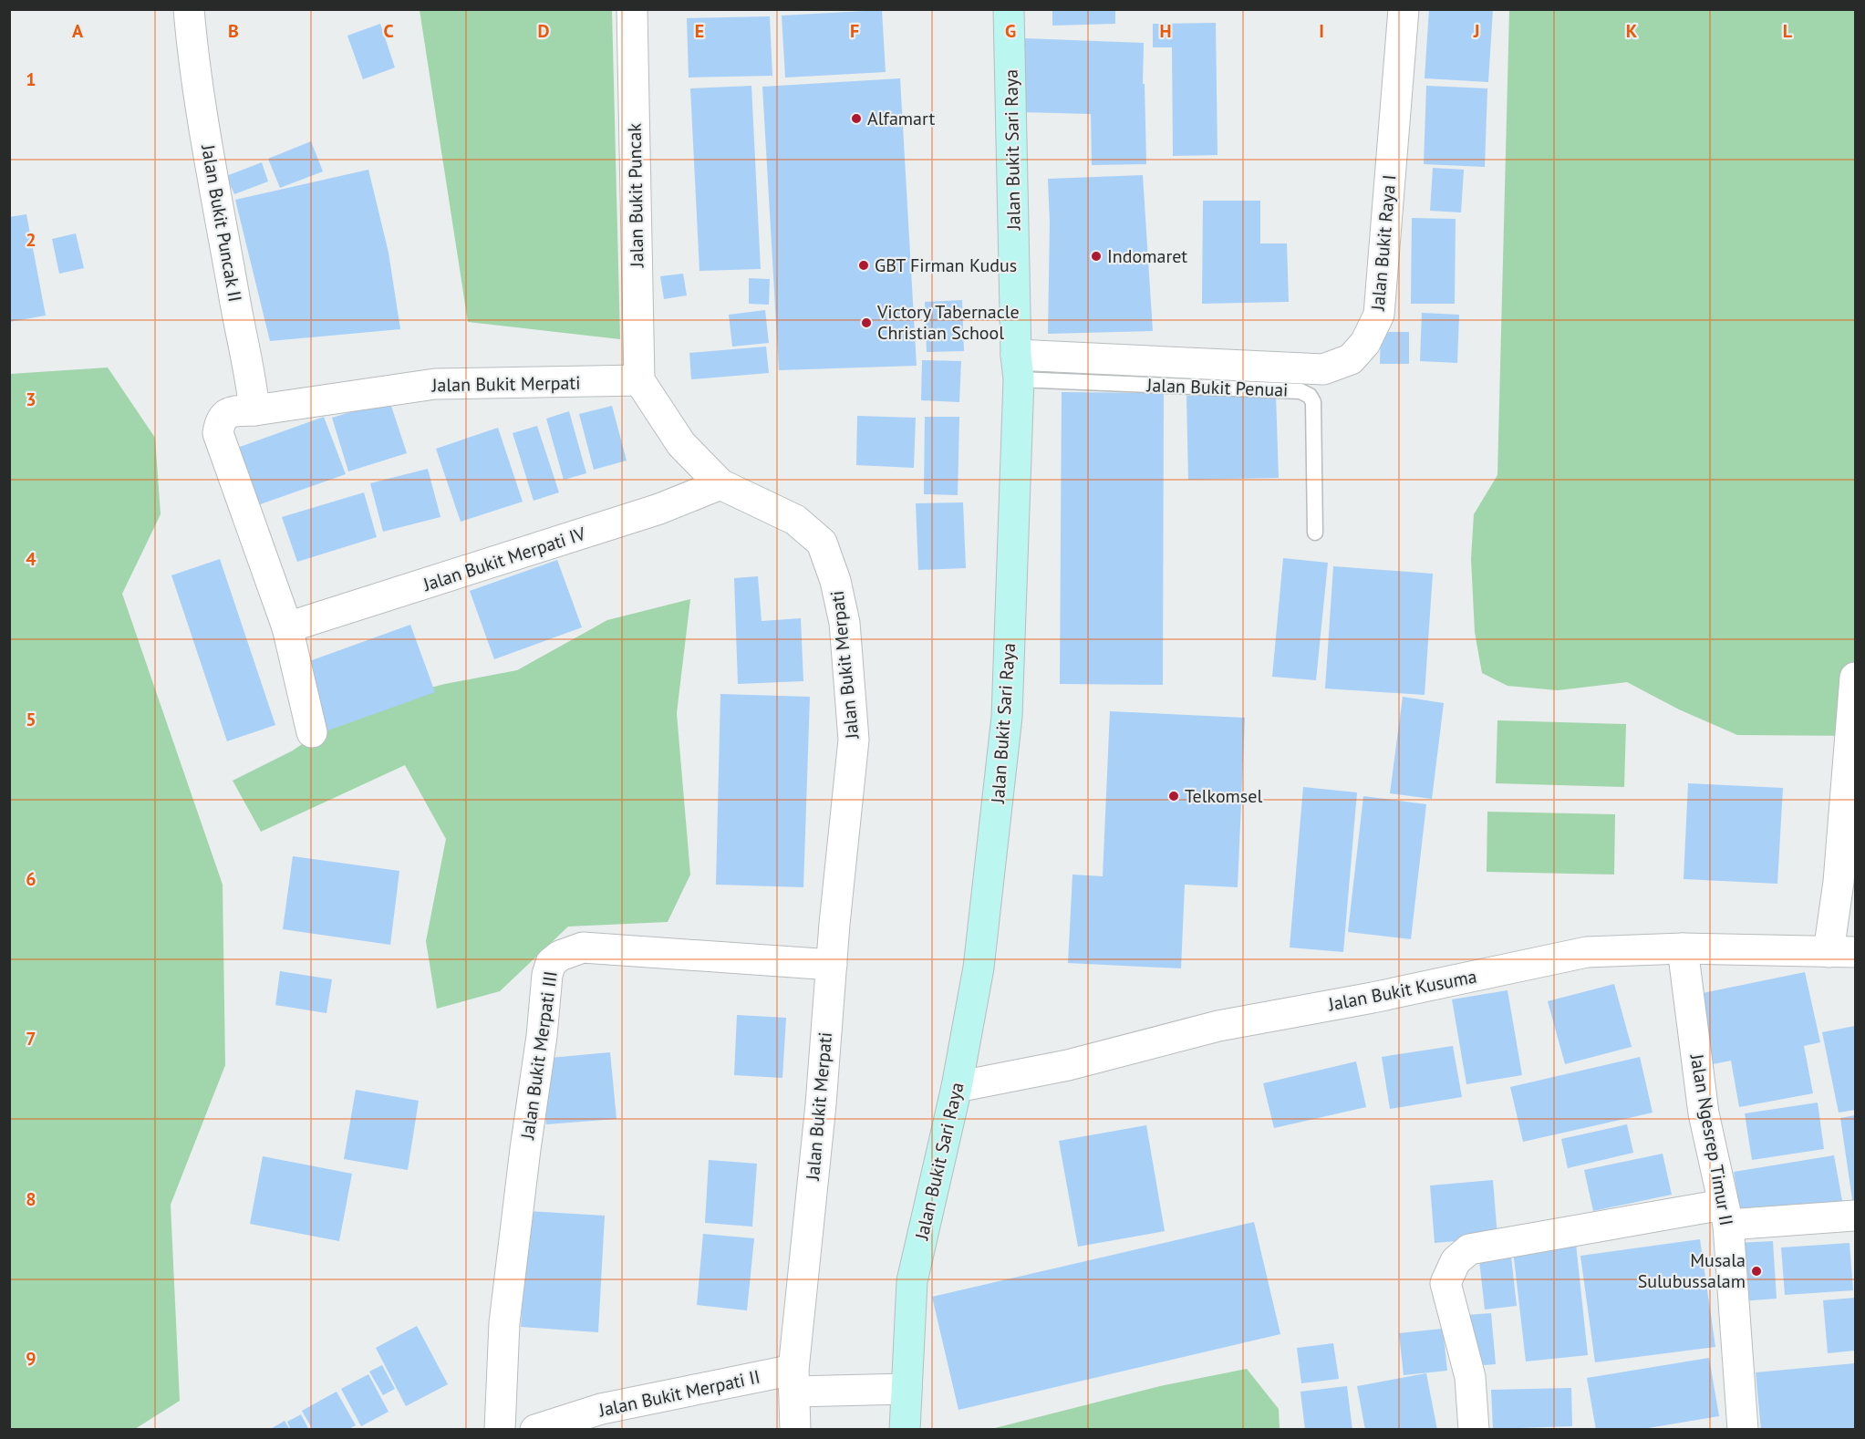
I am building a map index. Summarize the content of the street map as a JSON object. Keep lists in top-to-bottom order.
{
  "streets": {
    "street": [
      "Jalan Bukit Sari Raya",
      "Jalan Bukit Puncak",
      "Jalan Bukit Puncak II",
      "Jalan Bukit Raya I",
      "Jalan Bukit Merpati",
      "Jalan Bukit Merpati IV",
      "Jalan Bukit Kusuma",
      "Jalan Bukit Merpati III",
      "Jalan Ngesrep Timur II",
      "Jalan Bukit Merpati II"
    ],
    "lane": ["Jalan Bukit Penuai"]
  },
  "crossings": [
    ["Jalan Bukit Sari Raya", "Jalan Bukit Raya I"],
    ["Jalan Bukit Sari Raya", "Jalan Bukit Penuai"],
    ["Jalan Bukit Sari Raya", "Jalan Bukit Kusuma"],
    ["Jalan Bukit Sari Raya", "Jalan Bukit Merpati II"],
    ["Jalan Bukit Puncak", "Jalan Bukit Merpati"],
    ["Jalan Bukit Puncak II", "Jalan Bukit Merpati"],
    ["Jalan Bukit Raya I", "Jalan Bukit Penuai"],
    ["Jalan Bukit Merpati", "Jalan Bukit Merpati IV"],
    ["Jalan Bukit Merpati", "Jalan Bukit Merpati III"],
    ["Jalan Bukit Merpati", "Jalan Bukit Merpati II"],
    ["Jalan Bukit Kusuma", "Jalan Ngesrep Timur II"]
  ],
  "places": [
    "Alfamart",
    "Indomaret",
    "GBT Firman Kudus",
    "Victory Tabernacle Christian School",
    "Telkomsel",
    "Musala Sulubussalam"
  ],
  "grid": {
    "columns": [
      "A",
      "B",
      "C",
      "D",
      "E",
      "F",
      "G",
      "H",
      "I",
      "J",
      "K",
      "L"
    ],
    "rows": [
      "1",
      "2",
      "3",
      "4",
      "5",
      "6",
      "7",
      "8",
      "9"
    ]
  }
}
